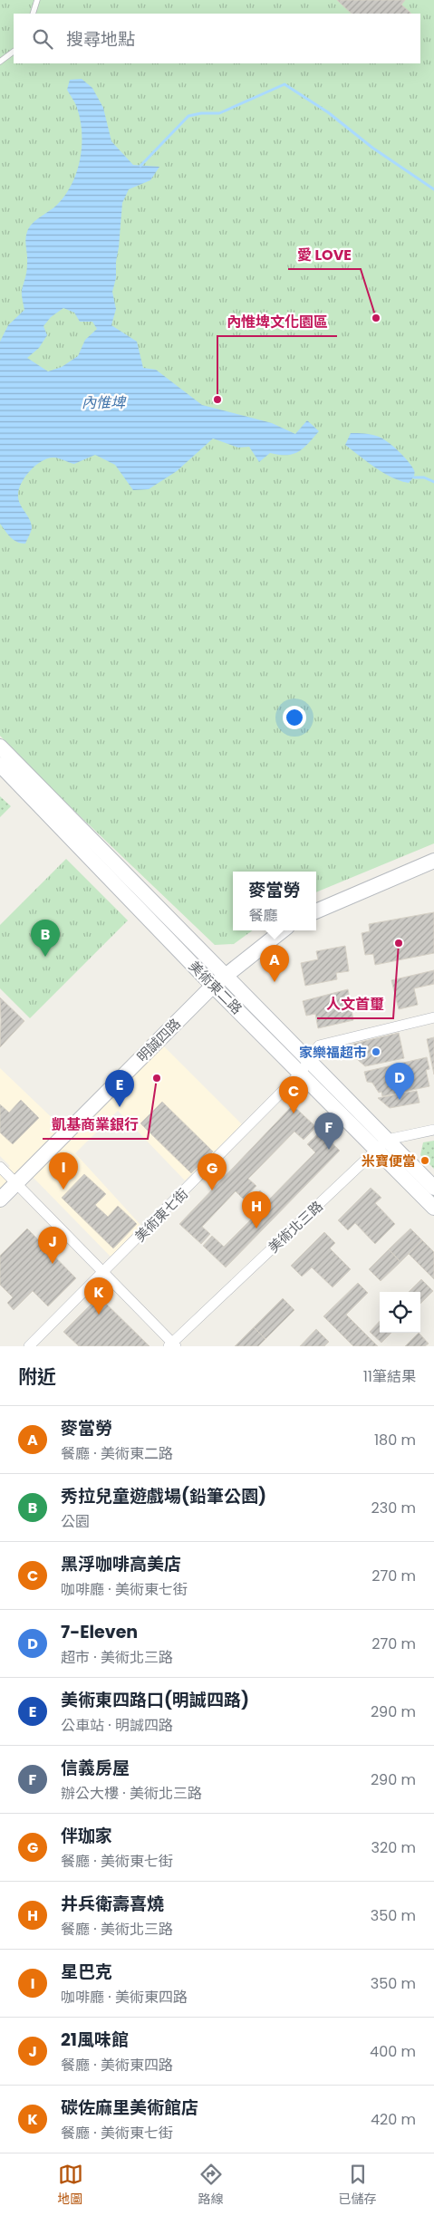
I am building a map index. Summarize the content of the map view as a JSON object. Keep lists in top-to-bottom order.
{
  "streets": {
    "street": [
      "美術東二路",
      "明誠四路",
      "美術東七街",
      "美術北三路"
    ]
  },
  "crossings": [
    ["美術東二路", "明誠四路"],
    ["美術東二路", "美術東七街"],
    ["美術東二路", "美術北三路"]
  ],
  "water": ["內惟埤"],
  "places": [
    "愛 LOVE",
    "內惟埤文化園區",
    "人文首璽",
    "家樂福超市",
    "凱基商業銀行",
    "米寶便當"
  ],
  "page": {
    "search": "搜尋地點",
    "popup": ["麥當勞", "餐廳"],
    "pins": [
      "B",
      "A",
      "D",
      "E",
      "C",
      "F",
      "I",
      "G",
      "H",
      "J",
      "K"
    ],
    "heading": ["附近", "11筆結果"],
    "list": [
      {
        "mark": "A",
        "name": "麥當勞",
        "note": "餐廳 · 美術東二路",
        "value": "180 m"
      },
      {
        "mark": "B",
        "name": "秀拉兒童遊戲場(鉛筆公園)",
        "note": "公園",
        "value": "230 m"
      },
      {
        "mark": "C",
        "name": "黑浮咖啡高美店",
        "note": "咖啡廳 · 美術東七街",
        "value": "270 m"
      },
      {
        "mark": "D",
        "name": "7-Eleven",
        "note": "超市 · 美術北三路",
        "value": "270 m"
      },
      {
        "mark": "E",
        "name": "美術東四路口(明誠四路)",
        "note": "公車站 · 明誠四路",
        "value": "290 m"
      },
      {
        "mark": "F",
        "name": "信義房屋",
        "note": "辦公大樓 · 美術北三路",
        "value": "290 m"
      },
      {
        "mark": "G",
        "name": "伴珈家",
        "note": "餐廳 · 美術東七街",
        "value": "320 m"
      },
      {
        "mark": "H",
        "name": "井兵衛壽喜燒",
        "note": "餐廳 · 美術北三路",
        "value": "350 m"
      },
      {
        "mark": "I",
        "name": "星巴克",
        "note": "咖啡廳 · 美術東四路",
        "value": "350 m"
      },
      {
        "mark": "J",
        "name": "21風味館",
        "note": "餐廳 · 美術東四路",
        "value": "400 m"
      },
      {
        "mark": "K",
        "name": "碳佐麻里美術館店",
        "note": "餐廳 · 美術東七街",
        "value": "420 m"
      }
    ],
    "nav": ["地圖", "路線", "已儲存"]
  }
}
